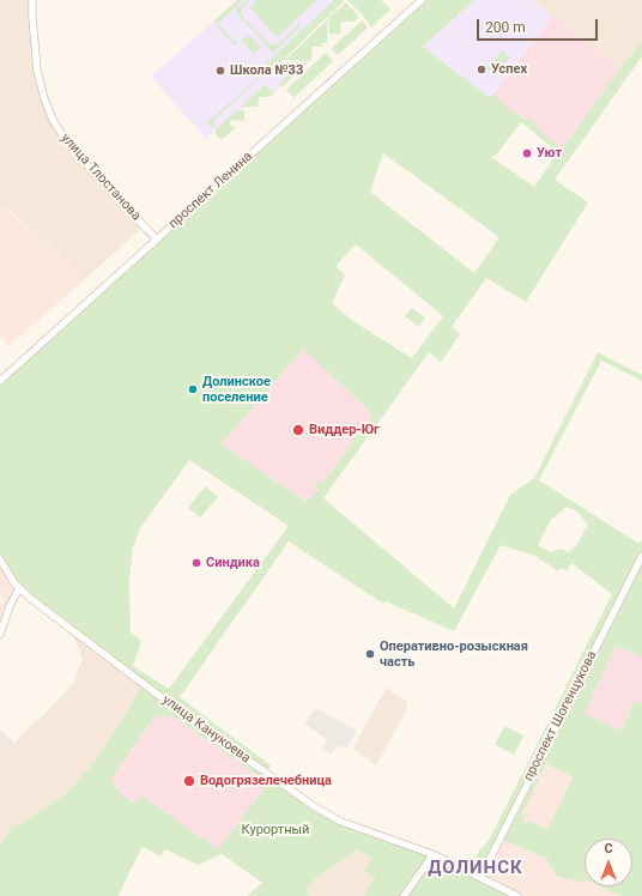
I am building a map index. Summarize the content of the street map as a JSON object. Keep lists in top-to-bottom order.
{
  "streets": {
    "street": [
      "улица Тлостанова",
      "проспект Ленина",
      "проспект Шогенцукова",
      "улица Канукоева"
    ]
  },
  "crossings": [
    ["улица Тлостанова", "проспект Ленина"],
    ["проспект Шогенцукова", "улица Канукоева"]
  ],
  "districts": ["ДОЛИНСК"],
  "parks": ["Курортный"],
  "places": [
    "Успех",
    "Школа №33",
    "Уют",
    "Долинское поселение",
    "Виддер-Юг",
    "Синдика",
    "Оперативно-розыскная часть",
    "Водогрязелечебница"
  ],
  "scale_bar": "200 m",
  "north": "top"
}
